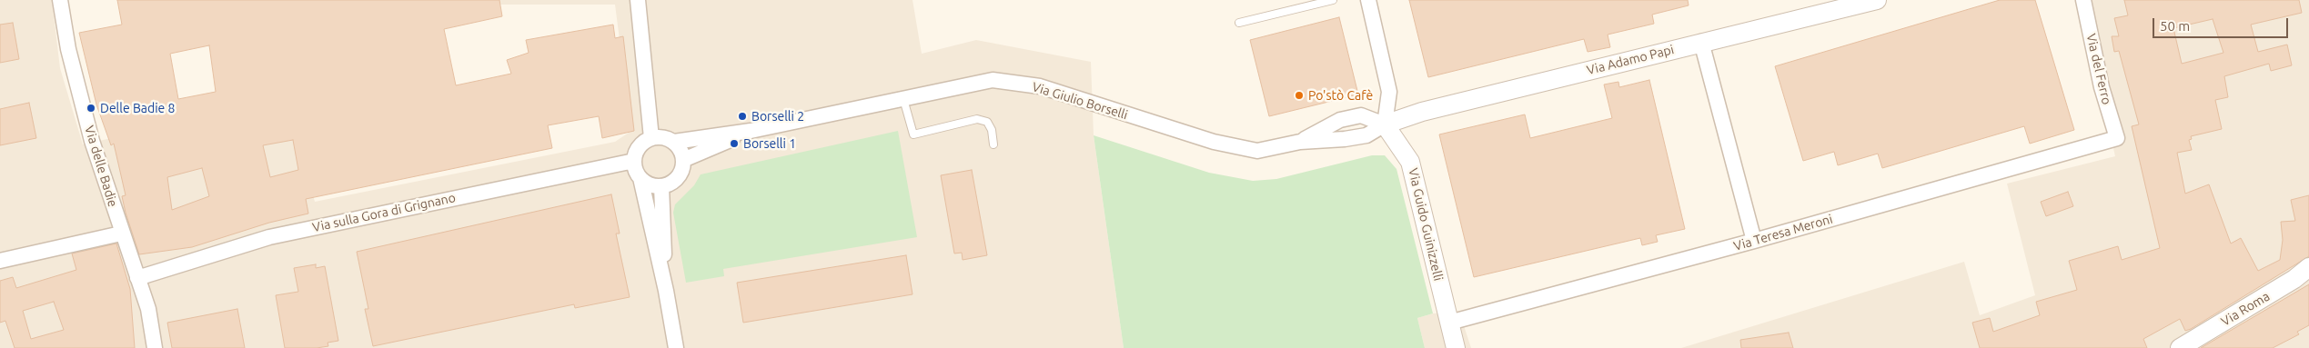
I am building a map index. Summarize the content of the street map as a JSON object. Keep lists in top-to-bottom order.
{
  "streets": {
    "street": [
      "Via Adamo Papi",
      "Via del Ferro",
      "Via Giulio Borselli",
      "Via delle Badie",
      "Via sulla Gora di Grignano",
      "Via Guido Guinizzelli",
      "Via Teresa Meroni",
      "Via Roma"
    ]
  },
  "crossings": [
    ["Via Adamo Papi", "Via Giulio Borselli"],
    ["Via Adamo Papi", "Via Guido Guinizzelli"],
    ["Via del Ferro", "Via Teresa Meroni"],
    ["Via Giulio Borselli", "Via sulla Gora di Grignano"],
    ["Via Giulio Borselli", "Via Guido Guinizzelli"],
    ["Via delle Badie", "Via sulla Gora di Grignano"],
    ["Via Guido Guinizzelli", "Via Teresa Meroni"]
  ],
  "places": [
    "Po'stò Cafè",
    "Delle Badie 8",
    "Borselli 2",
    "Borselli 1"
  ],
  "scale_bar": "50 m"
}
